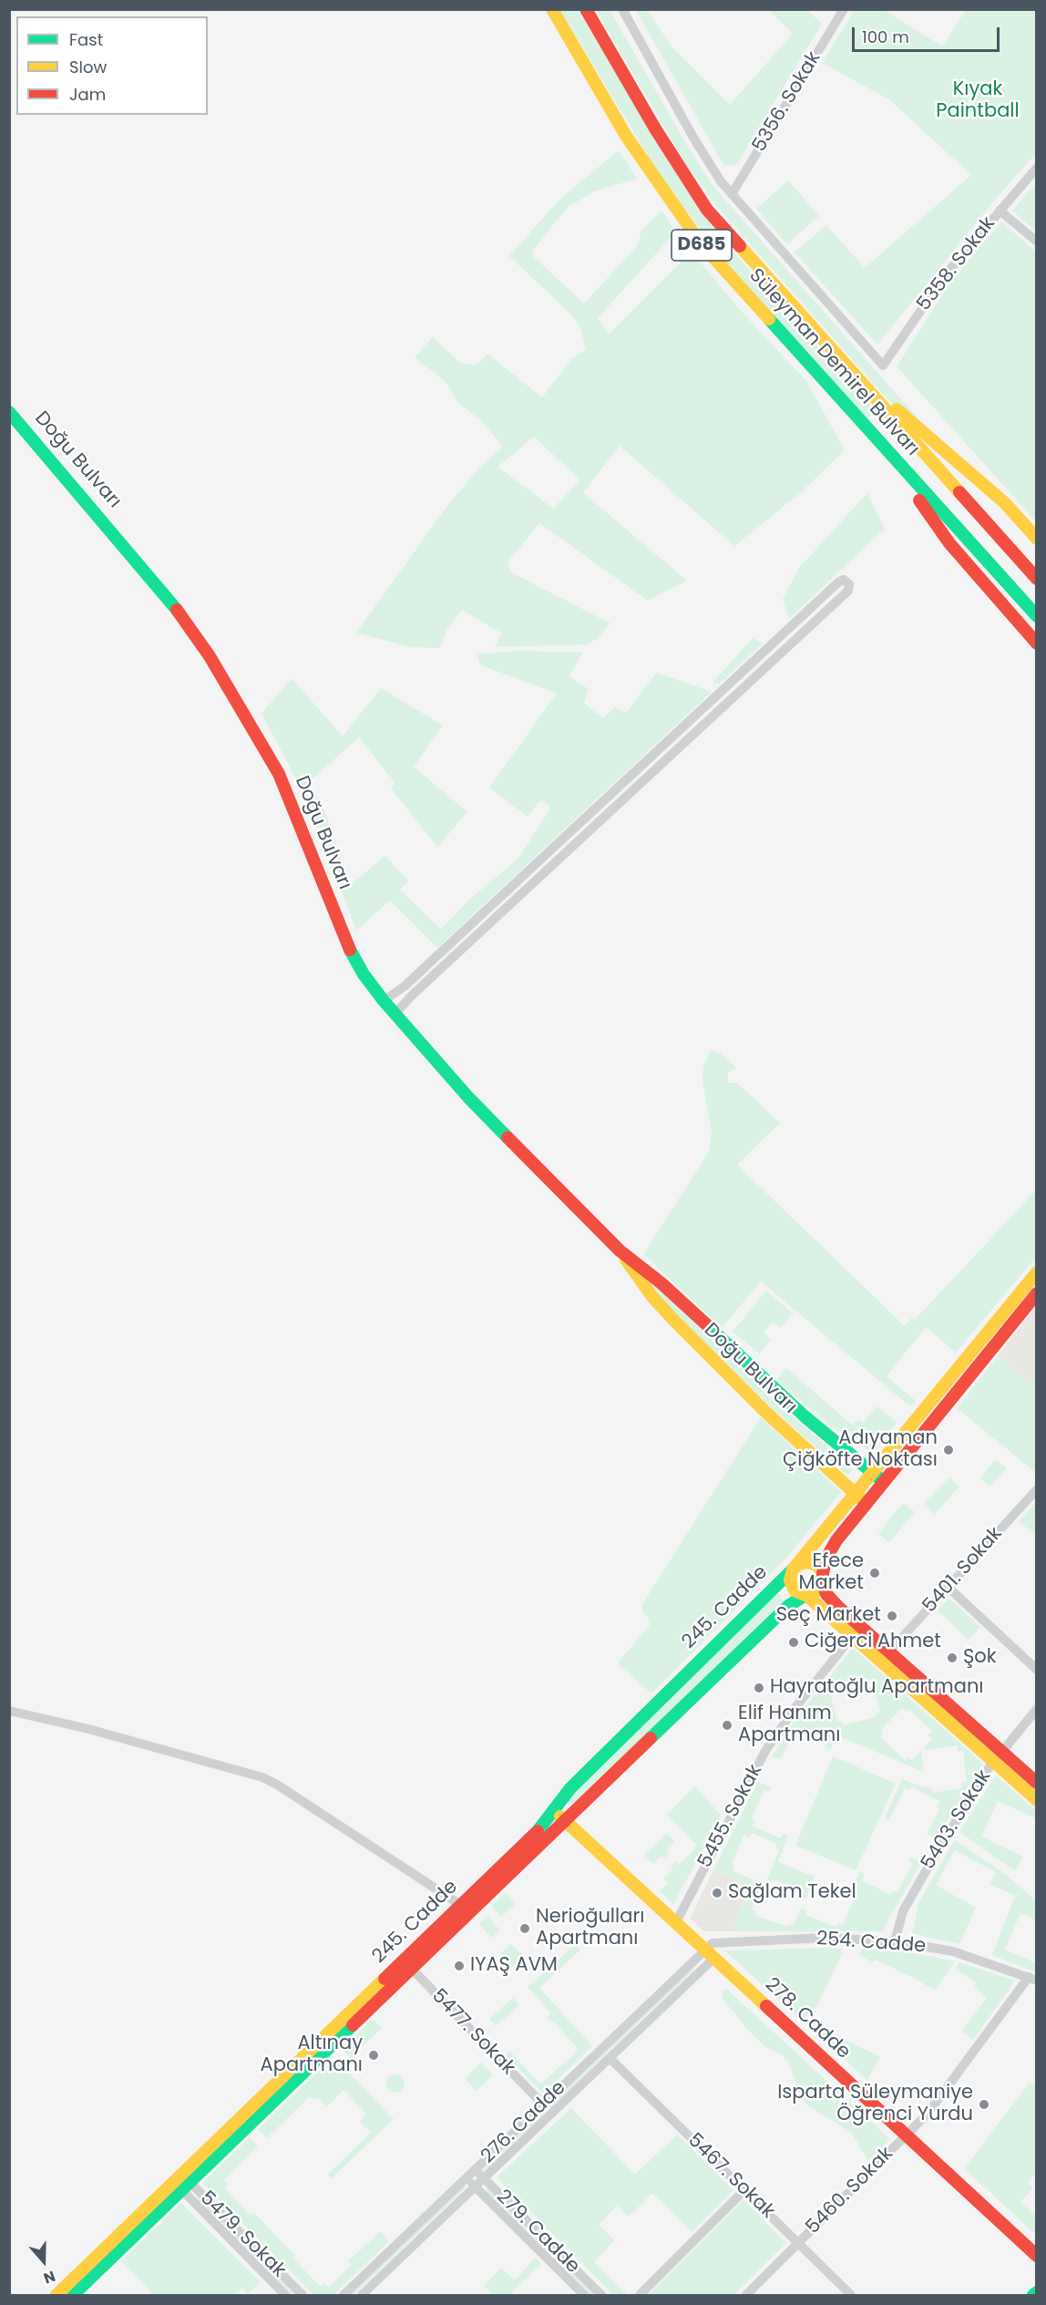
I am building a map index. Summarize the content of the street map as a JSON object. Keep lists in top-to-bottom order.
{
  "streets": {
    "main road": [
      "D685",
      "Süleyman Demirel Bulvarı",
      "Doğu Bulvarı",
      "245. Cadde",
      "278. Cadde"
    ],
    "street": [
      "5356. Sokak",
      "5358. Sokak",
      "5401. Sokak",
      "5455. Sokak",
      "5403. Sokak",
      "254. Cadde",
      "5477. Sokak",
      "276. Cadde",
      "5467. Sokak",
      "5460. Sokak",
      "279. Cadde",
      "5479. Sokak"
    ]
  },
  "crossings": [
    ["5356. Sokak", "5358. Sokak"],
    ["Doğu Bulvarı", "245. Cadde"],
    ["245. Cadde", "278. Cadde"],
    ["245. Cadde", "5477. Sokak"],
    ["245. Cadde", "5479. Sokak"],
    ["5455. Sokak", "278. Cadde"],
    ["5403. Sokak", "254. Cadde"],
    ["254. Cadde", "278. Cadde"],
    ["254. Cadde", "276. Cadde"],
    ["254. Cadde", "5460. Sokak"],
    ["278. Cadde", "276. Cadde"],
    ["278. Cadde", "5460. Sokak"],
    ["5477. Sokak", "276. Cadde"],
    ["276. Cadde", "5467. Sokak"],
    ["276. Cadde", "279. Cadde"],
    ["5467. Sokak", "5460. Sokak"]
  ],
  "parks": ["Kıyak Paintball"],
  "places": [
    "Adıyaman Çiğköfte Noktası",
    "Efece Market",
    "Seç Market",
    "Ciğerci Ahmet",
    "Şok",
    "Hayratoğlu Apartmanı",
    "Elif Hanım Apartmanı",
    "Sağlam Tekel",
    "Nerioğulları Apartmanı",
    "IYAŞ AVM",
    "Altınay Apartmanı",
    "Isparta Süleymaniye Öğrenci Yurdu"
  ],
  "legend": ["Fast", "Slow", "Jam"],
  "scale_bar": "100 m",
  "north": "bottom"
}
